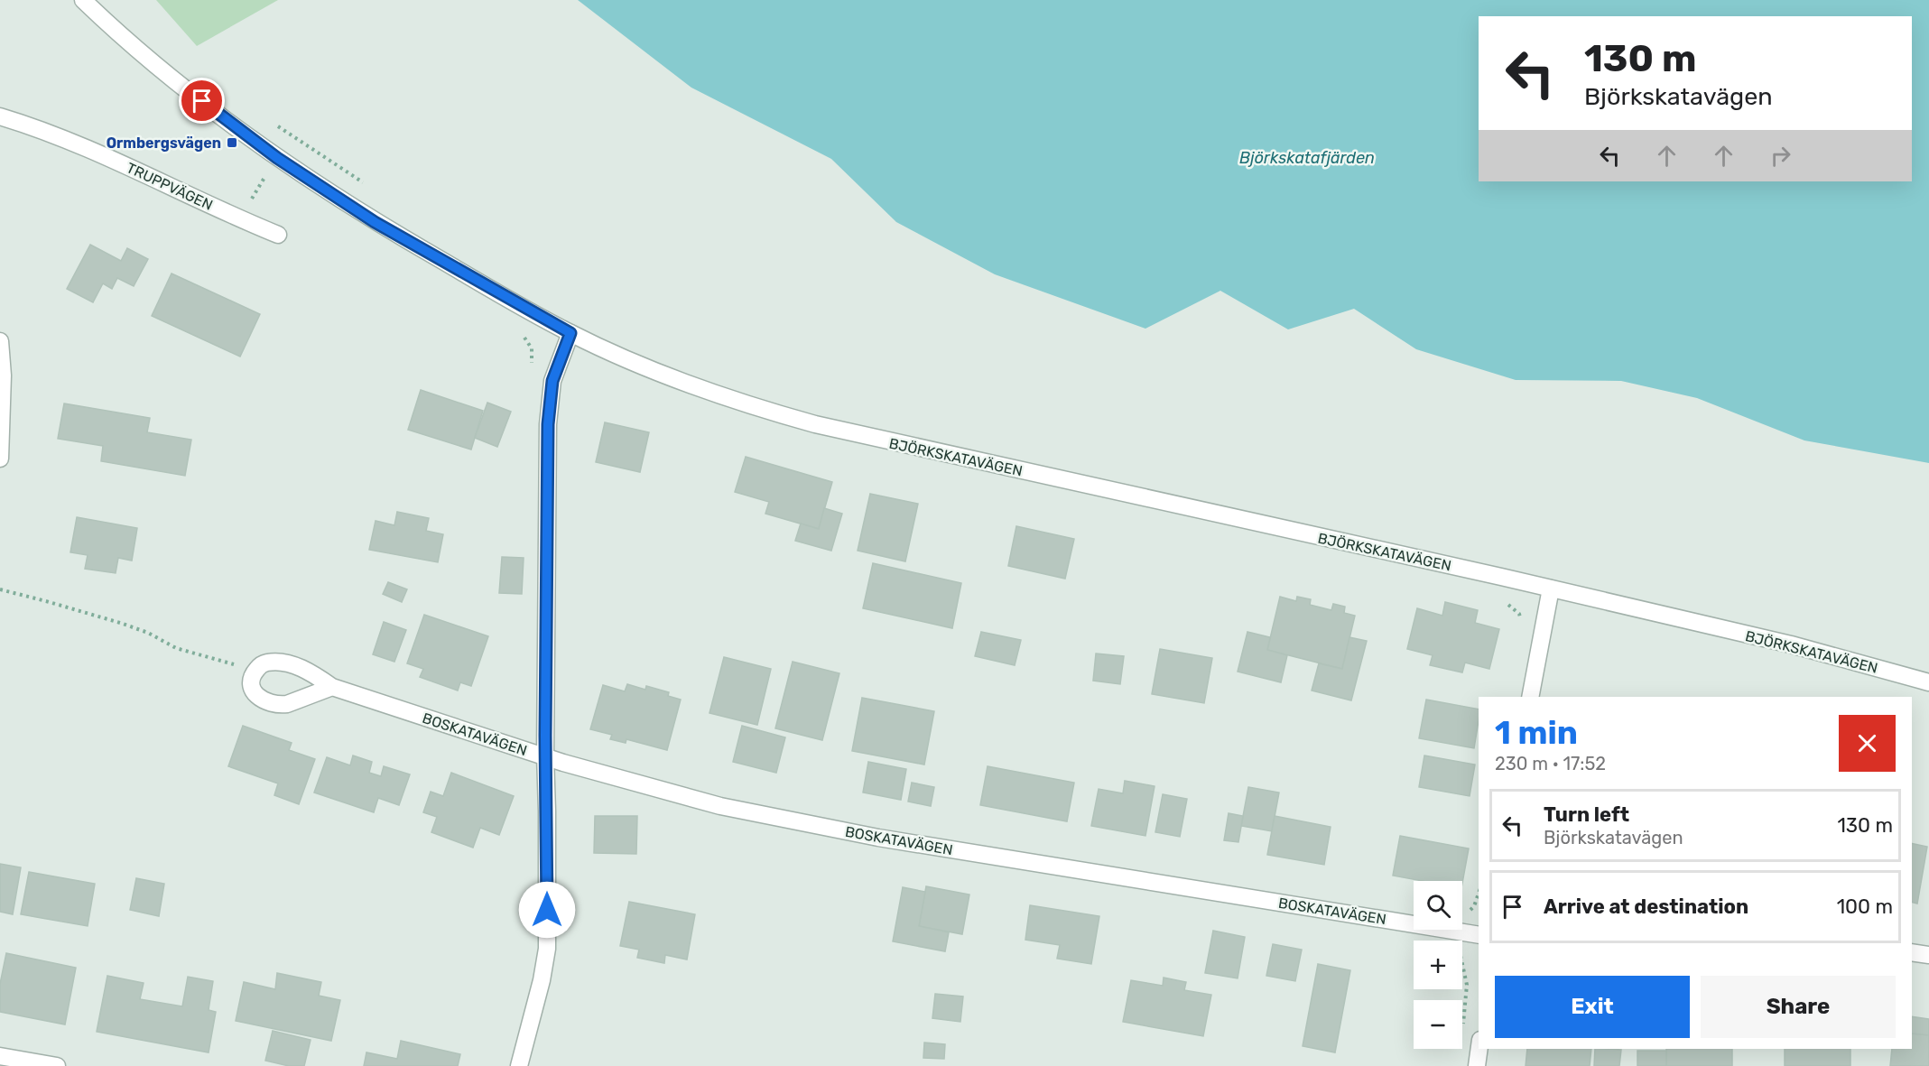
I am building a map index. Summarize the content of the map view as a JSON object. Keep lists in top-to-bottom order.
{
  "streets": {
    "street": ["TRUPPVÄGEN", "BJÖRKSKATAVÄGEN", "BOSKATAVÄGEN"]
  },
  "water": ["Björkskatafjärden"],
  "places": {
    "transit": ["Ormbergsvägen"]
  },
  "page": {
    "turn": ["130 m", "Björkskatavägen"],
    "heading": ["1 min", "230 m · 17:52"],
    "list": [
      {
        "name": "Turn left",
        "note": "Björkskatavägen",
        "value": "130 m"
      },
      {
        "name": "Arrive at destination",
        "value": "100 m"
      }
    ],
    "map_buttons": ["+", "−"],
    "buttons": ["Exit", "Share"]
  }
}
